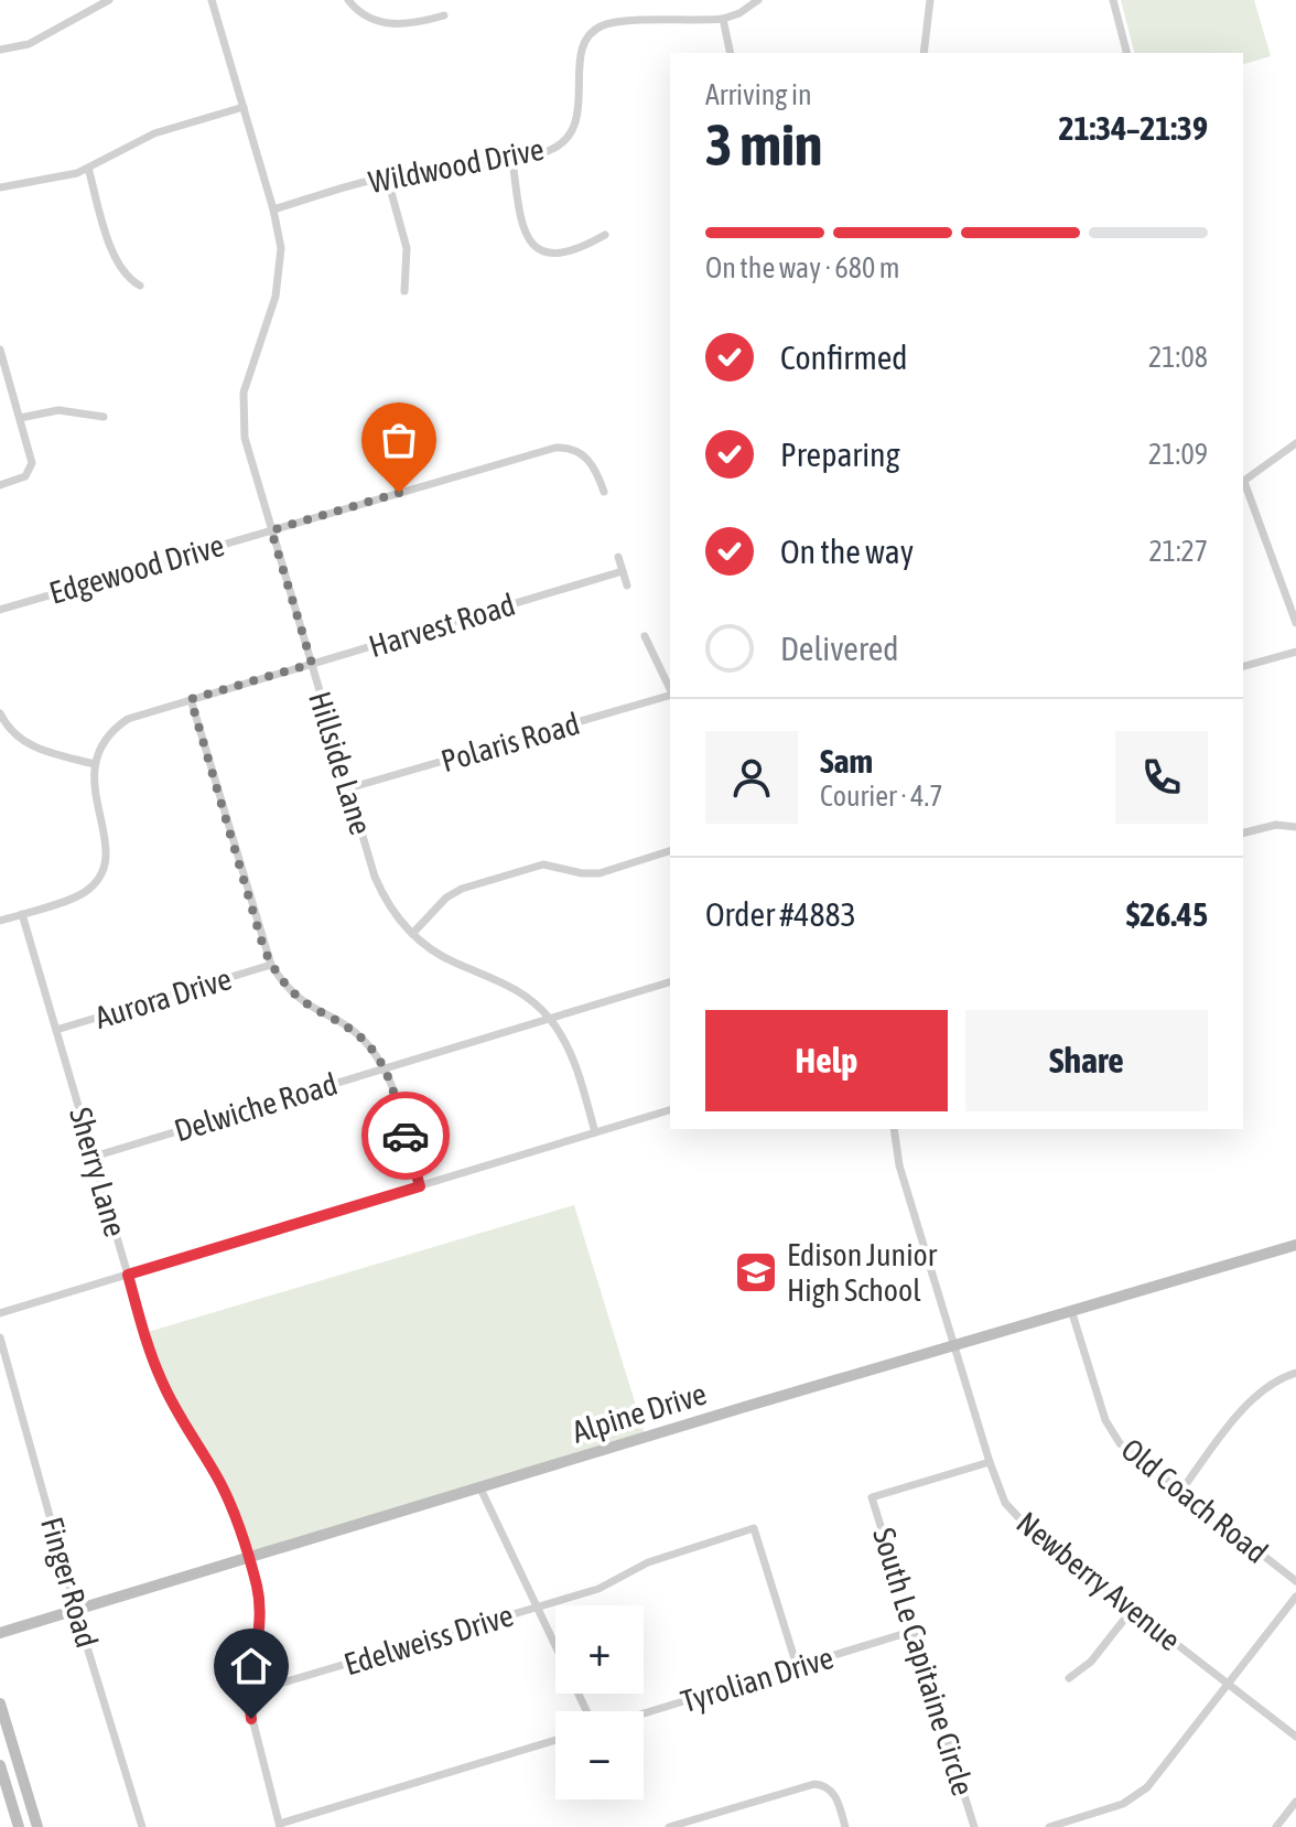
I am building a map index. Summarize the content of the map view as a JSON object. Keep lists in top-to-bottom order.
{
  "streets": {
    "street": [
      "Wildwood Drive",
      "Edgewood Drive",
      "Harvest Road",
      "Polaris Road",
      "Hillside Lane",
      "Aurora Drive",
      "Delwiche Road",
      "Sherry Lane",
      "Alpine Drive",
      "Old Coach Road",
      "Newberry Avenue",
      "Finger Road",
      "Edelweiss Drive",
      "South Le Capitaine Circle",
      "Tyrolian Drive"
    ]
  },
  "crossings": [
    ["Wildwood Drive", "Hillside Lane"],
    ["Edgewood Drive", "Hillside Lane"],
    ["Harvest Road", "Hillside Lane"],
    ["Polaris Road", "Hillside Lane"],
    ["Hillside Lane", "Delwiche Road"],
    ["Aurora Drive", "Sherry Lane"],
    ["Delwiche Road", "Sherry Lane"],
    ["Sherry Lane", "Alpine Drive"],
    ["Sherry Lane", "Edelweiss Drive"],
    ["Alpine Drive", "Old Coach Road"],
    ["Alpine Drive", "Newberry Avenue"],
    ["Alpine Drive", "Finger Road"],
    ["Newberry Avenue", "South Le Capitaine Circle"],
    ["Edelweiss Drive", "Tyrolian Drive"],
    ["South Le Capitaine Circle", "Tyrolian Drive"]
  ],
  "places": {
    "school or university": ["Edison Junior High School"]
  },
  "page": {
    "heading": ["3 min", "Arriving in", "21:34–21:39"],
    "panel": [
      "Sam",
      "Courier · 4.7",
      "Order #4883",
      "$26.45"
    ],
    "bar": "On the way · 680 m",
    "list": [
      ["Confirmed", "21:08"],
      ["Preparing", "21:09"],
      ["On the way", "21:27"],
      "Delivered"
    ],
    "buttons": ["Help", "Share"],
    "map_buttons": ["+", "−"]
  }
}
